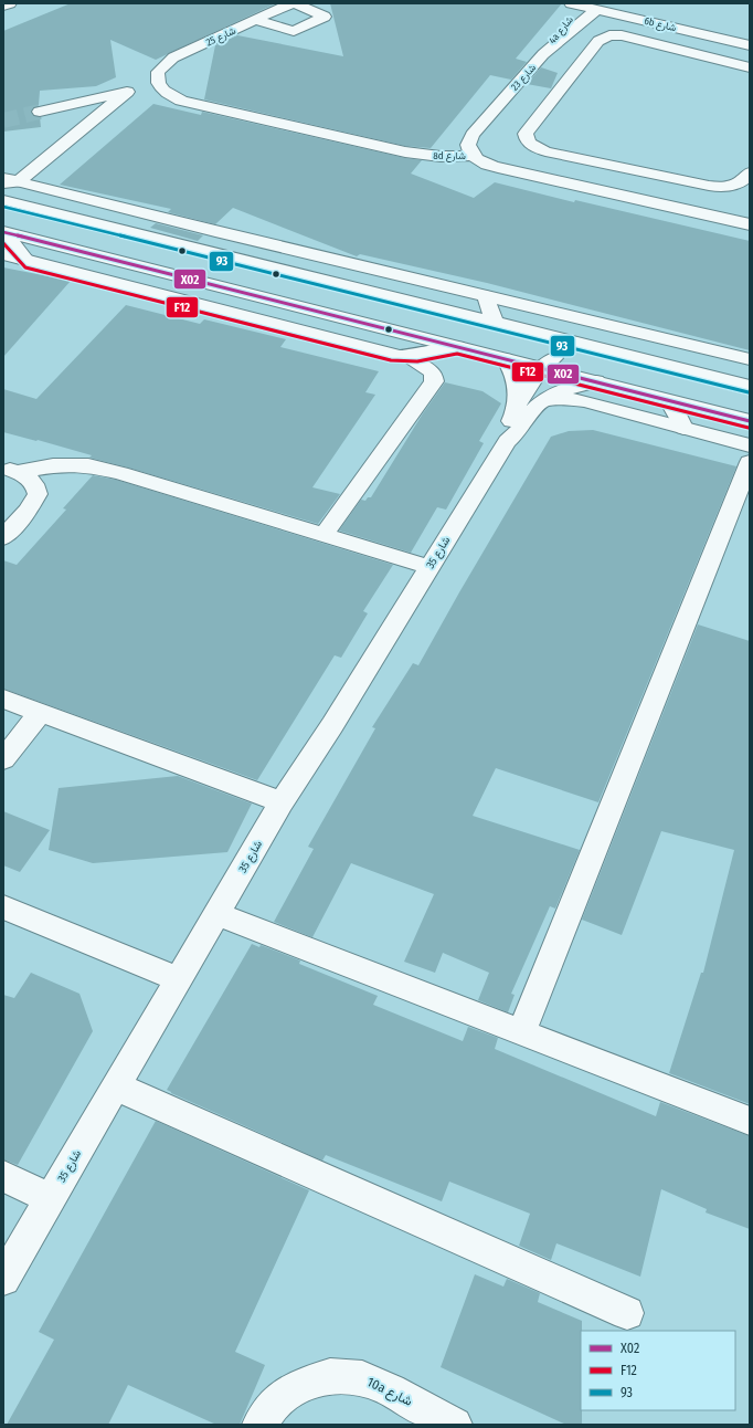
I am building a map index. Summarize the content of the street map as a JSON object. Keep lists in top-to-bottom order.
{
  "streets": {
    "street": [
      "6b شارع",
      "4a شارع",
      "شارع 25",
      "شارع 23",
      "8d شارع",
      "شارع 35",
      "10a شارع"
    ]
  },
  "crossings": [
    ["6b شارع", "4a شارع"],
    ["6b شارع", "شارع 23"],
    ["4a شارع", "شارع 23"],
    ["شارع 25", "8d شارع"],
    ["شارع 23", "8d شارع"]
  ],
  "lines": ["transit line 93", "transit line X02", "transit line F12"],
  "legend": ["X02", "F12", "93"]
}
